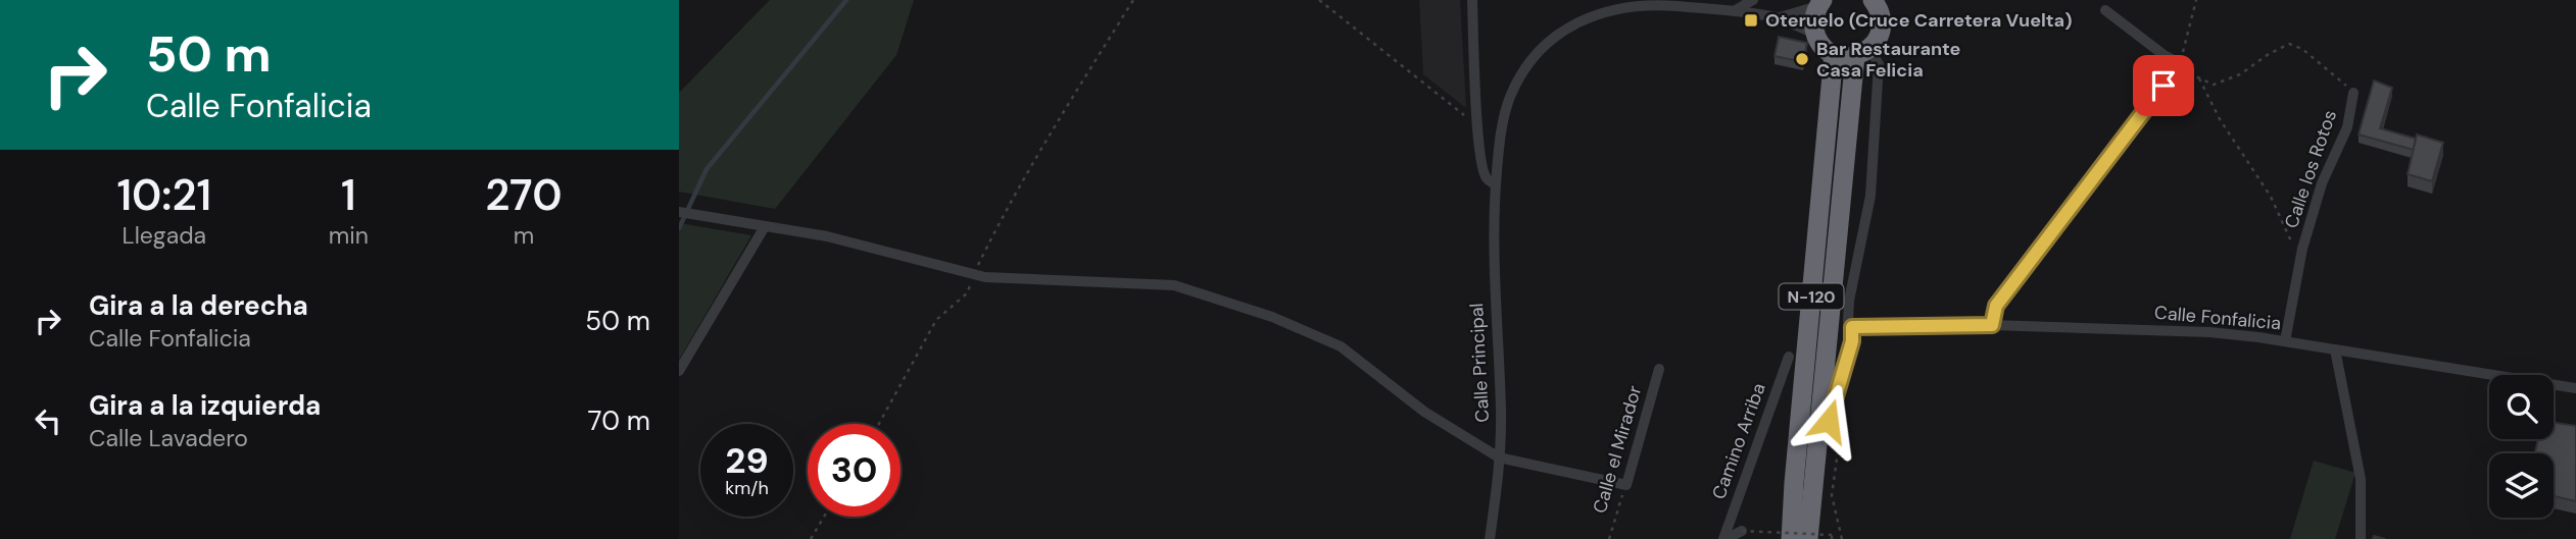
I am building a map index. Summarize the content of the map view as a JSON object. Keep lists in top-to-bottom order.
{
  "streets": {
    "highway": ["N-120"],
    "street": [
      "Calle los Rotos",
      "Calle Fonfalicia",
      "Calle Principal",
      "Camino Arriba",
      "Calle el Mirador"
    ]
  },
  "crossings": [
    ["Calle los Rotos", "Calle Fonfalicia"]
  ],
  "places": {
    "transit": ["Oteruelo (Cruce Carretera Vuelta)"],
    "other": ["Bar Restaurante Casa Felicia"]
  },
  "page": {
    "turn": ["50 m", "Calle Fonfalicia"],
    "eta": [
      "10:21",
      "Llegada",
      "1",
      "min",
      "270",
      "m"
    ],
    "list": [
      {
        "name": "Gira a la derecha",
        "note": "Calle Fonfalicia",
        "value": "50 m"
      },
      {
        "name": "Gira a la izquierda",
        "note": "Calle Lavadero",
        "value": "70 m"
      }
    ],
    "speed": "29 km/h",
    "limit": "30"
  }
}
